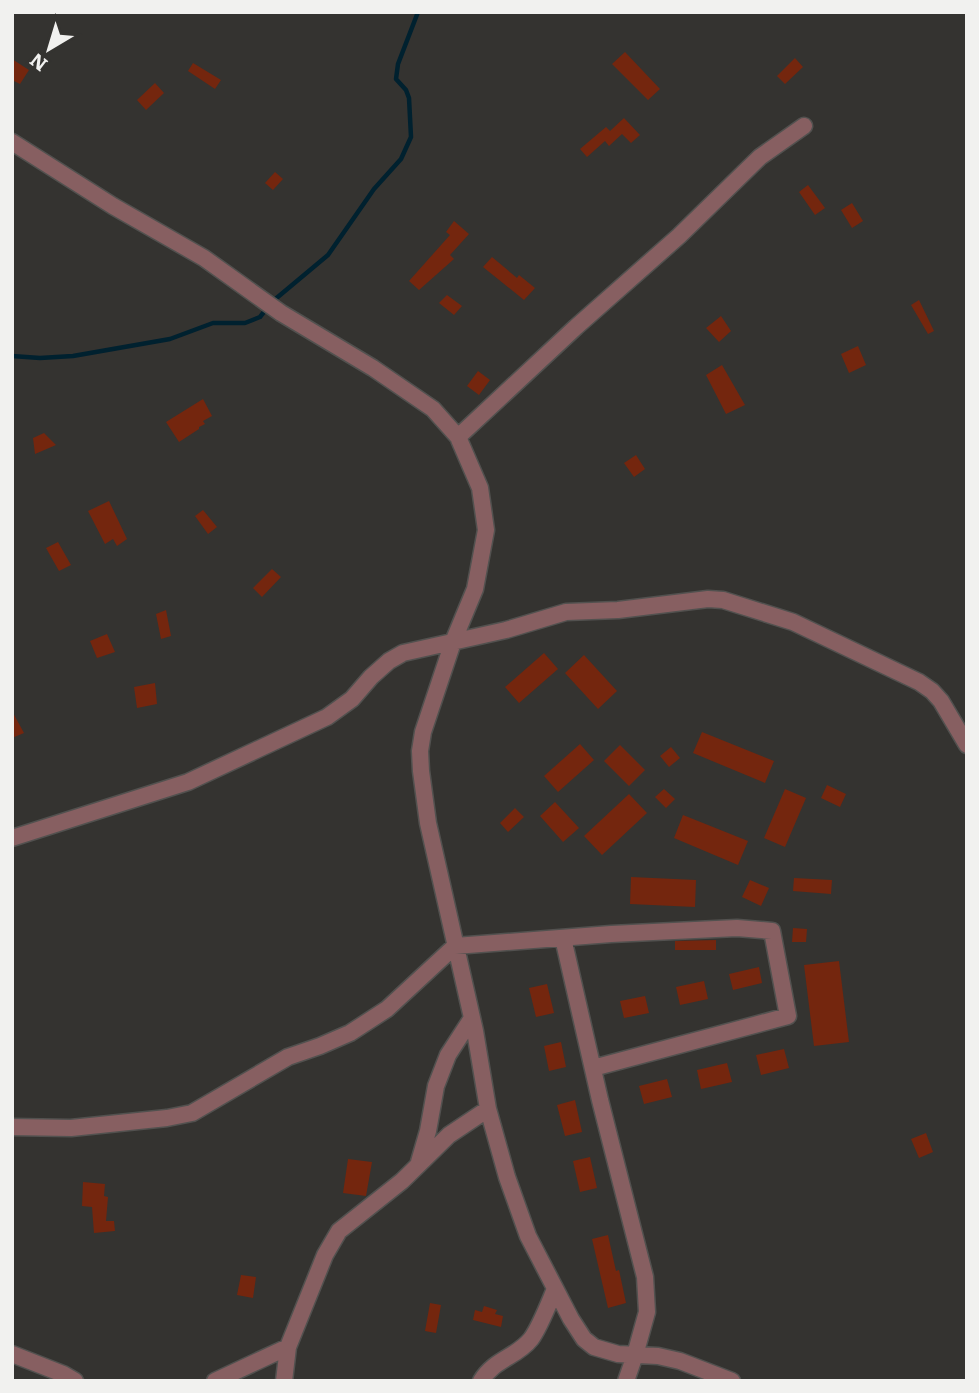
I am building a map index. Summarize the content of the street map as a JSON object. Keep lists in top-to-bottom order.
{
  "north": "bottom left"
}
